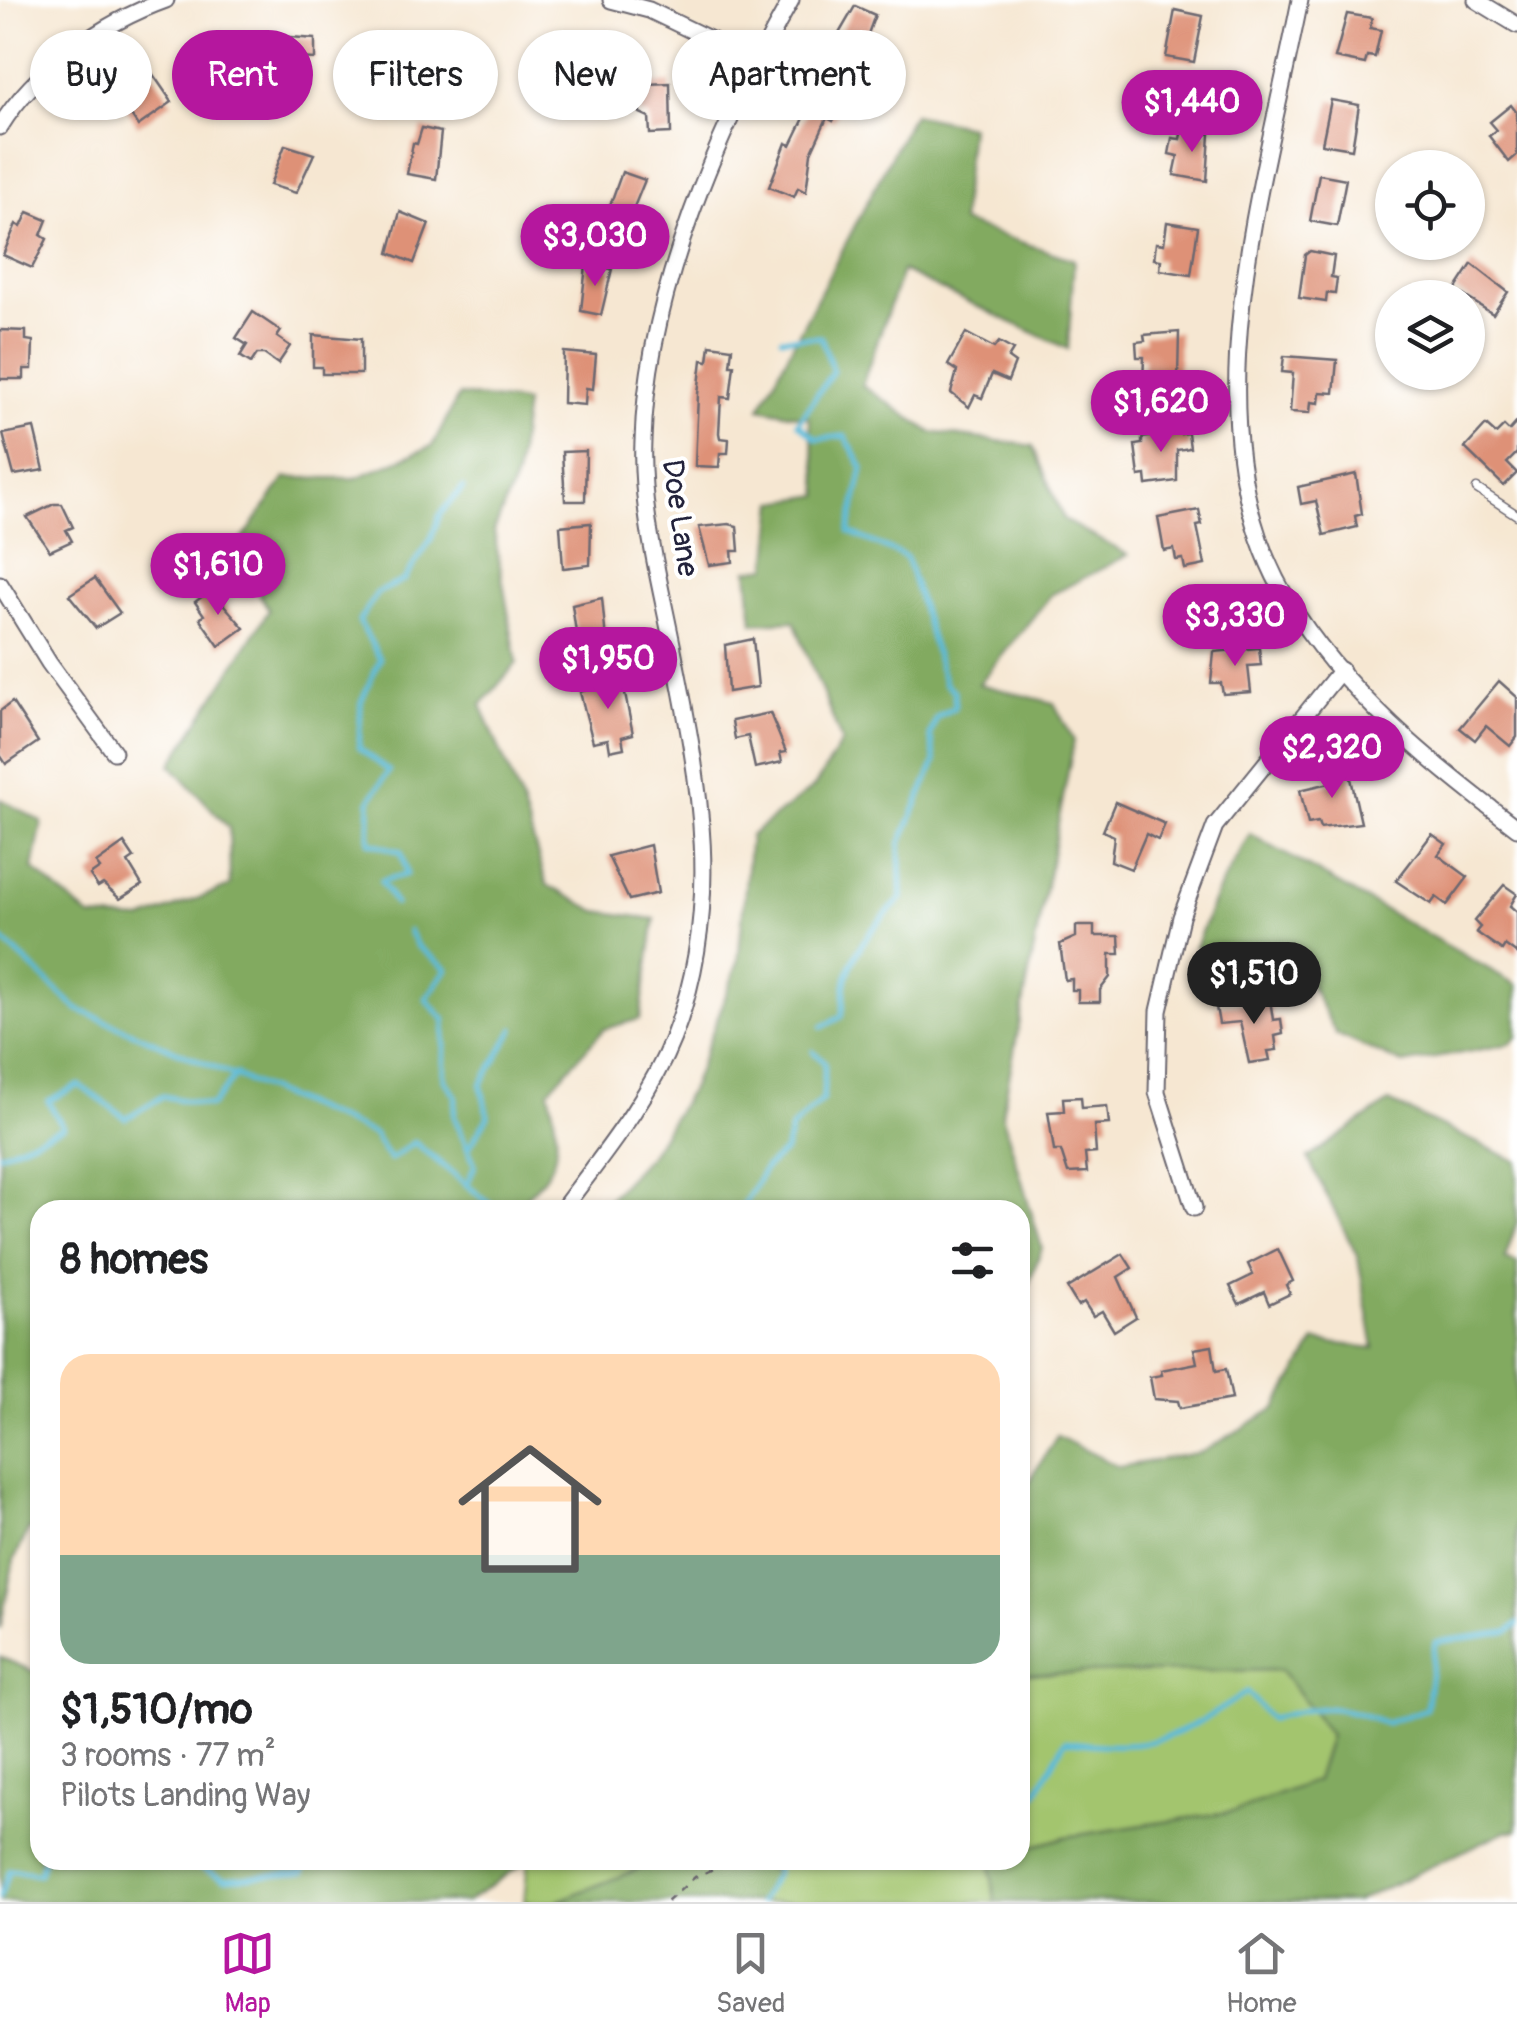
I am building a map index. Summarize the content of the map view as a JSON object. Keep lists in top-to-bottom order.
{
  "streets": {
    "street": ["Doe Lane"]
  },
  "page": {
    "chip": [
      "Buy",
      "Rent",
      "Filters",
      "New",
      "Apartment"
    ],
    "price": [
      "$1,440",
      "$3,030",
      "$1,620",
      "$1,610",
      "$3,330",
      "$1,950",
      "$2,320",
      "$1,510"
    ],
    "heading": "8 homes",
    "list": [
      {
        "name": "$1,510/mo",
        "note": "3 rooms · 77 m² · Pilots Landing Way"
      }
    ],
    "tabs": ["Map", "Saved", "Home"]
  }
}
